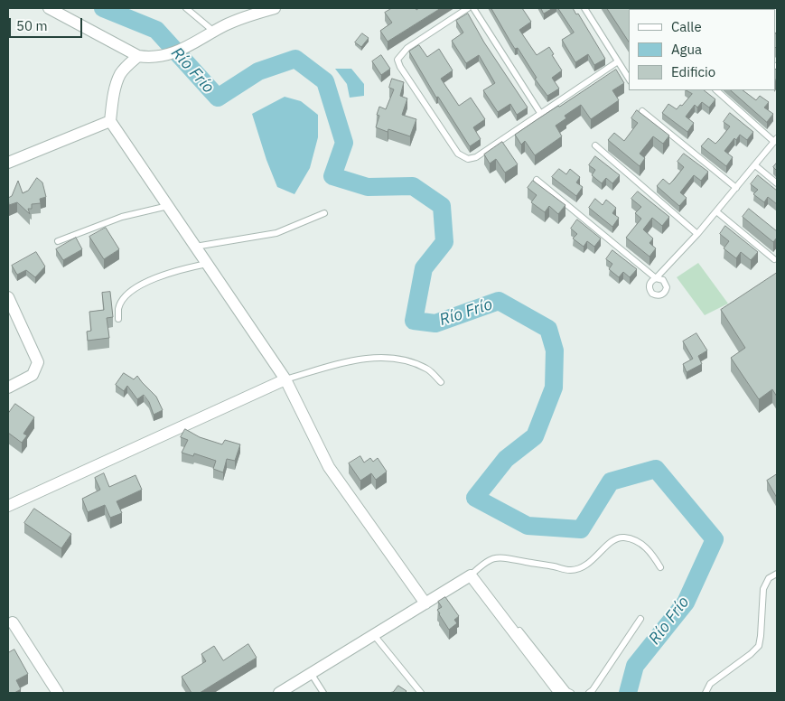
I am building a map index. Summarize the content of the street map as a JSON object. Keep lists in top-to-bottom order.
{
  "water": ["Río Frío"],
  "legend": ["Calle", "Agua", "Edificio"],
  "scale_bar": "50 m"
}
